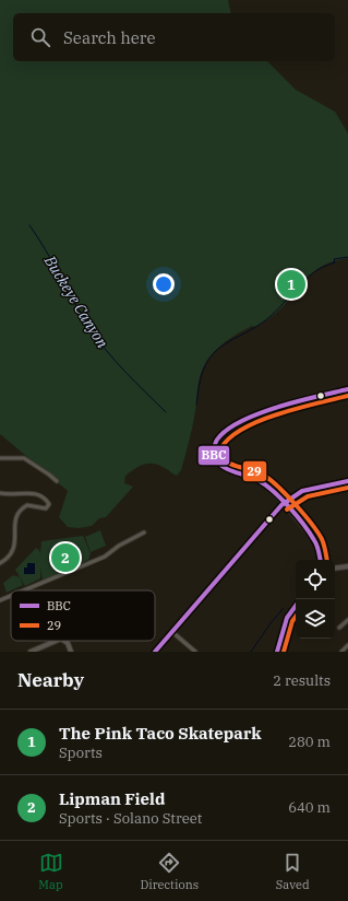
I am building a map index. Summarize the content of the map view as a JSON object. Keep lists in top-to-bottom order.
{
  "water": ["Buckeye Canyon"],
  "lines": ["transit line BBC", "transit line 29"],
  "legend": ["BBC", "29"],
  "page": {
    "search": "Search here",
    "pins": ["1", "2"],
    "heading": ["Nearby", "2 results"],
    "list": [
      {
        "mark": "1",
        "name": "The Pink Taco Skatepark",
        "note": "Sports",
        "value": "280 m"
      },
      {
        "mark": "2",
        "name": "Lipman Field",
        "note": "Sports · Solano Street",
        "value": "640 m"
      }
    ],
    "nav": ["Map", "Directions", "Saved"]
  }
}
